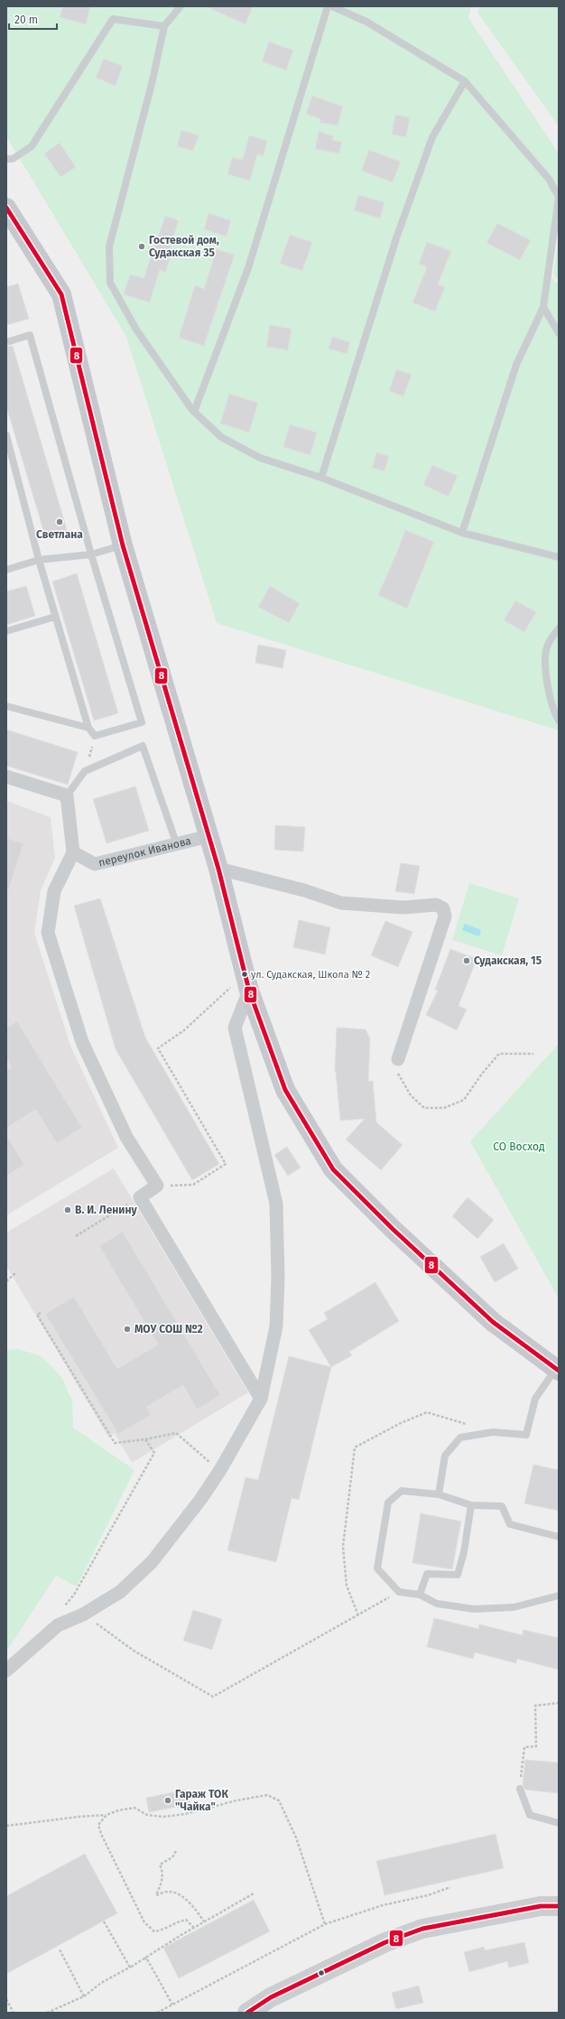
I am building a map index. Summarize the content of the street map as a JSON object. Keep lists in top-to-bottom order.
{
  "streets": {
    "street": ["переулок Иванова"]
  },
  "parks": ["СО Восход"],
  "places": [
    "Гостевой дом, Судакская 35",
    "Светлана",
    "Судакская, 15",
    "ул. Судакская, Школа № 2",
    "В. И. Ленину",
    "МОУ СОШ №2",
    "Гараж ТОК \"Чайка\""
  ],
  "lines": ["transit line 8"],
  "scale_bar": "20 m"
}
